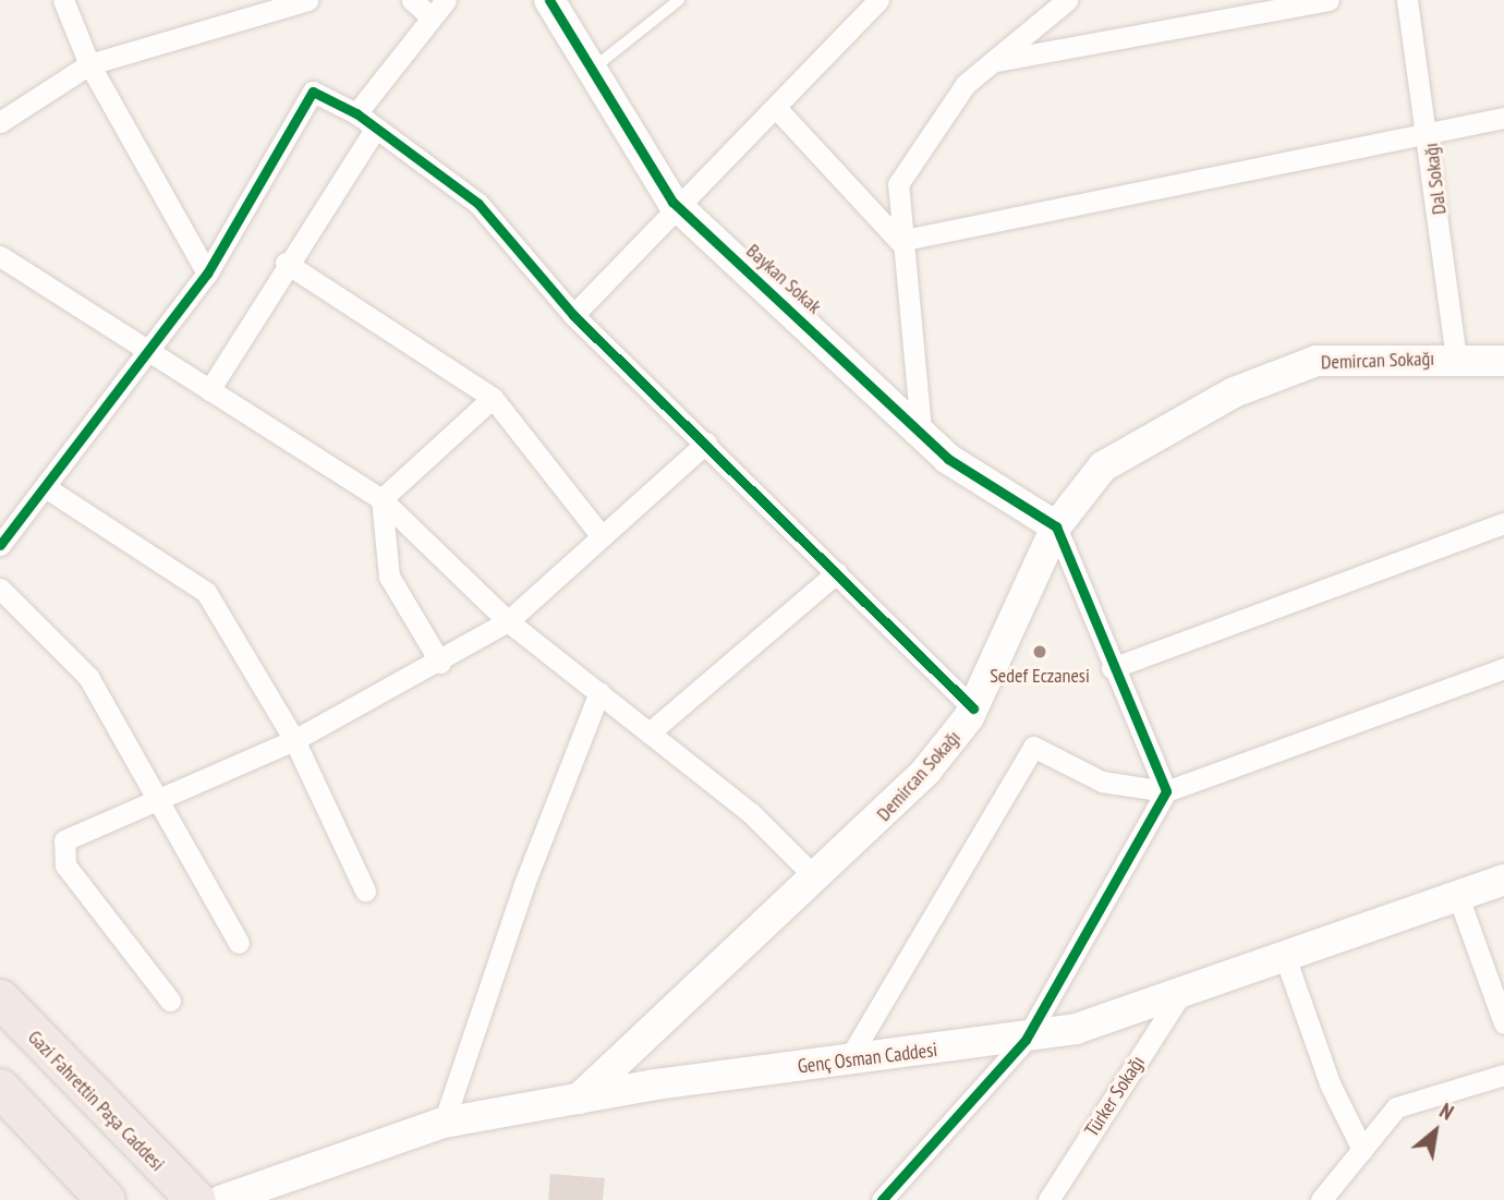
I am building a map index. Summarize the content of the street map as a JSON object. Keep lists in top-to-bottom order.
{
  "streets": {
    "highway": ["Gazi Fahrettin Paşa Caddesi"],
    "street": [
      "Dal Sokağı",
      "Baykan Sokak",
      "Demircan Sokağı",
      "Genç Osman Caddesi",
      "Türker Sokağı"
    ]
  },
  "crossings": [
    ["Dal Sokağı", "Demircan Sokağı"],
    ["Baykan Sokak", "Demircan Sokağı"],
    ["Demircan Sokağı", "Genç Osman Caddesi"],
    ["Genç Osman Caddesi", "Türker Sokağı"]
  ],
  "places": ["Sedef Eczanesi"],
  "north": "top right"
}
